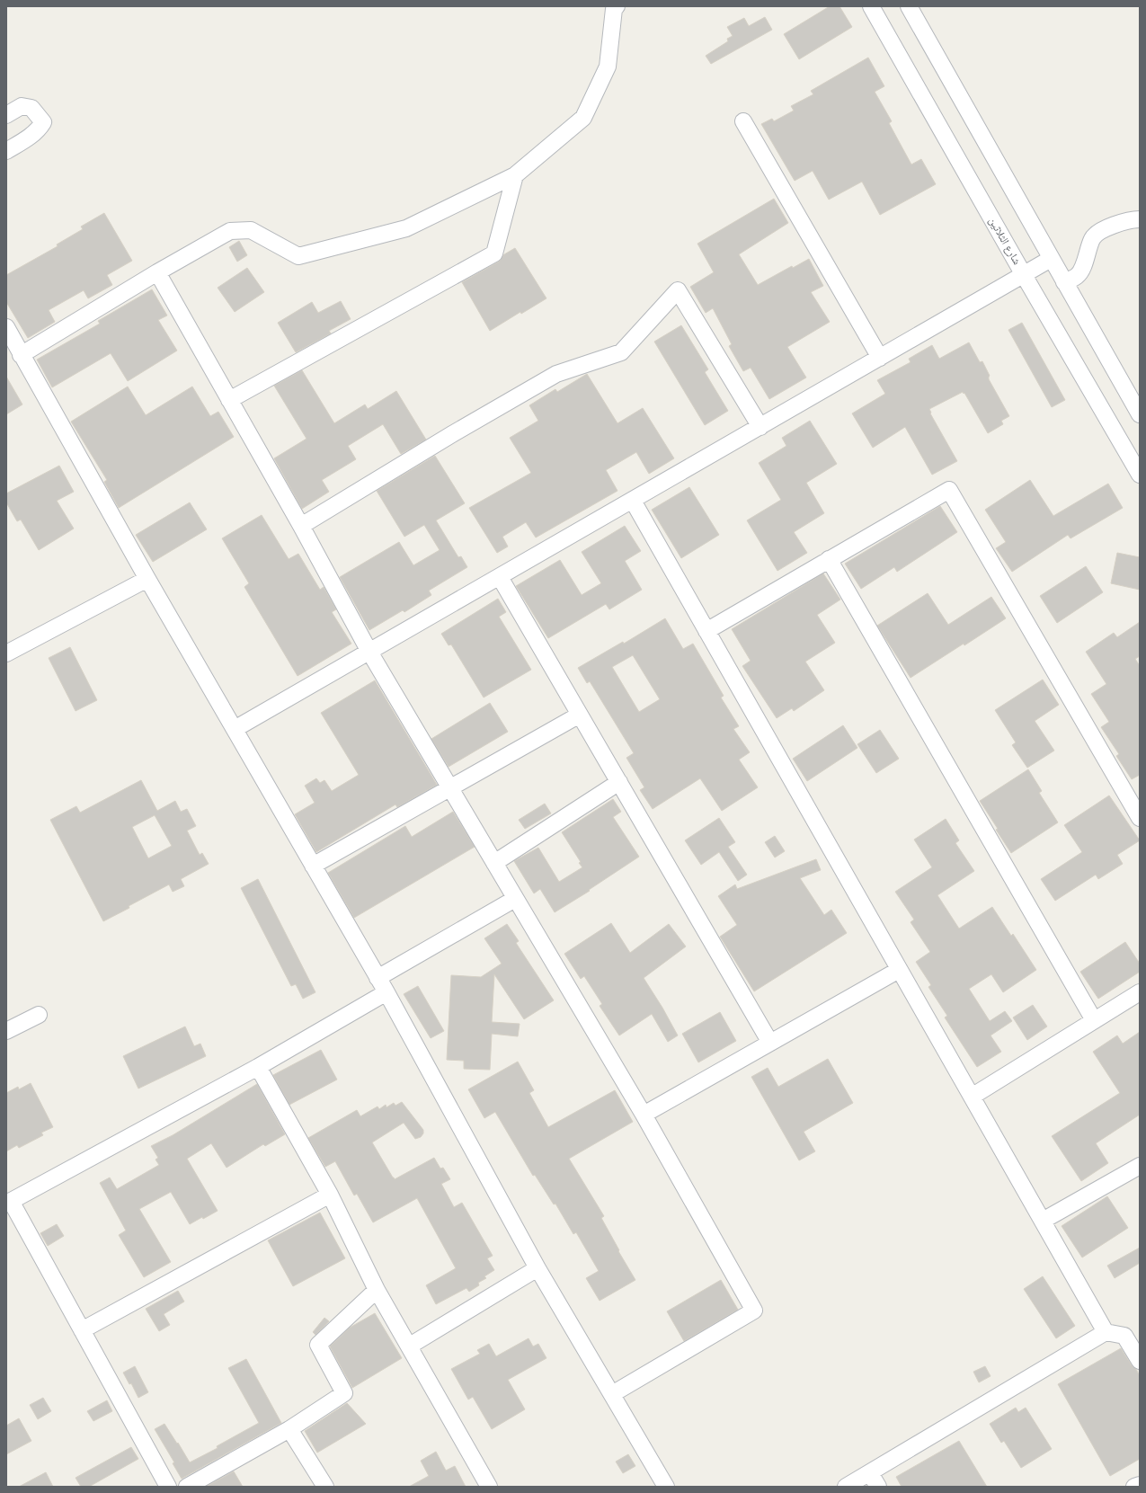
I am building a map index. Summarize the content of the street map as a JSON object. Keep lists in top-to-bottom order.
{
  "streets": {
    "street": ["شارع الثلاثين"]
  }
}
